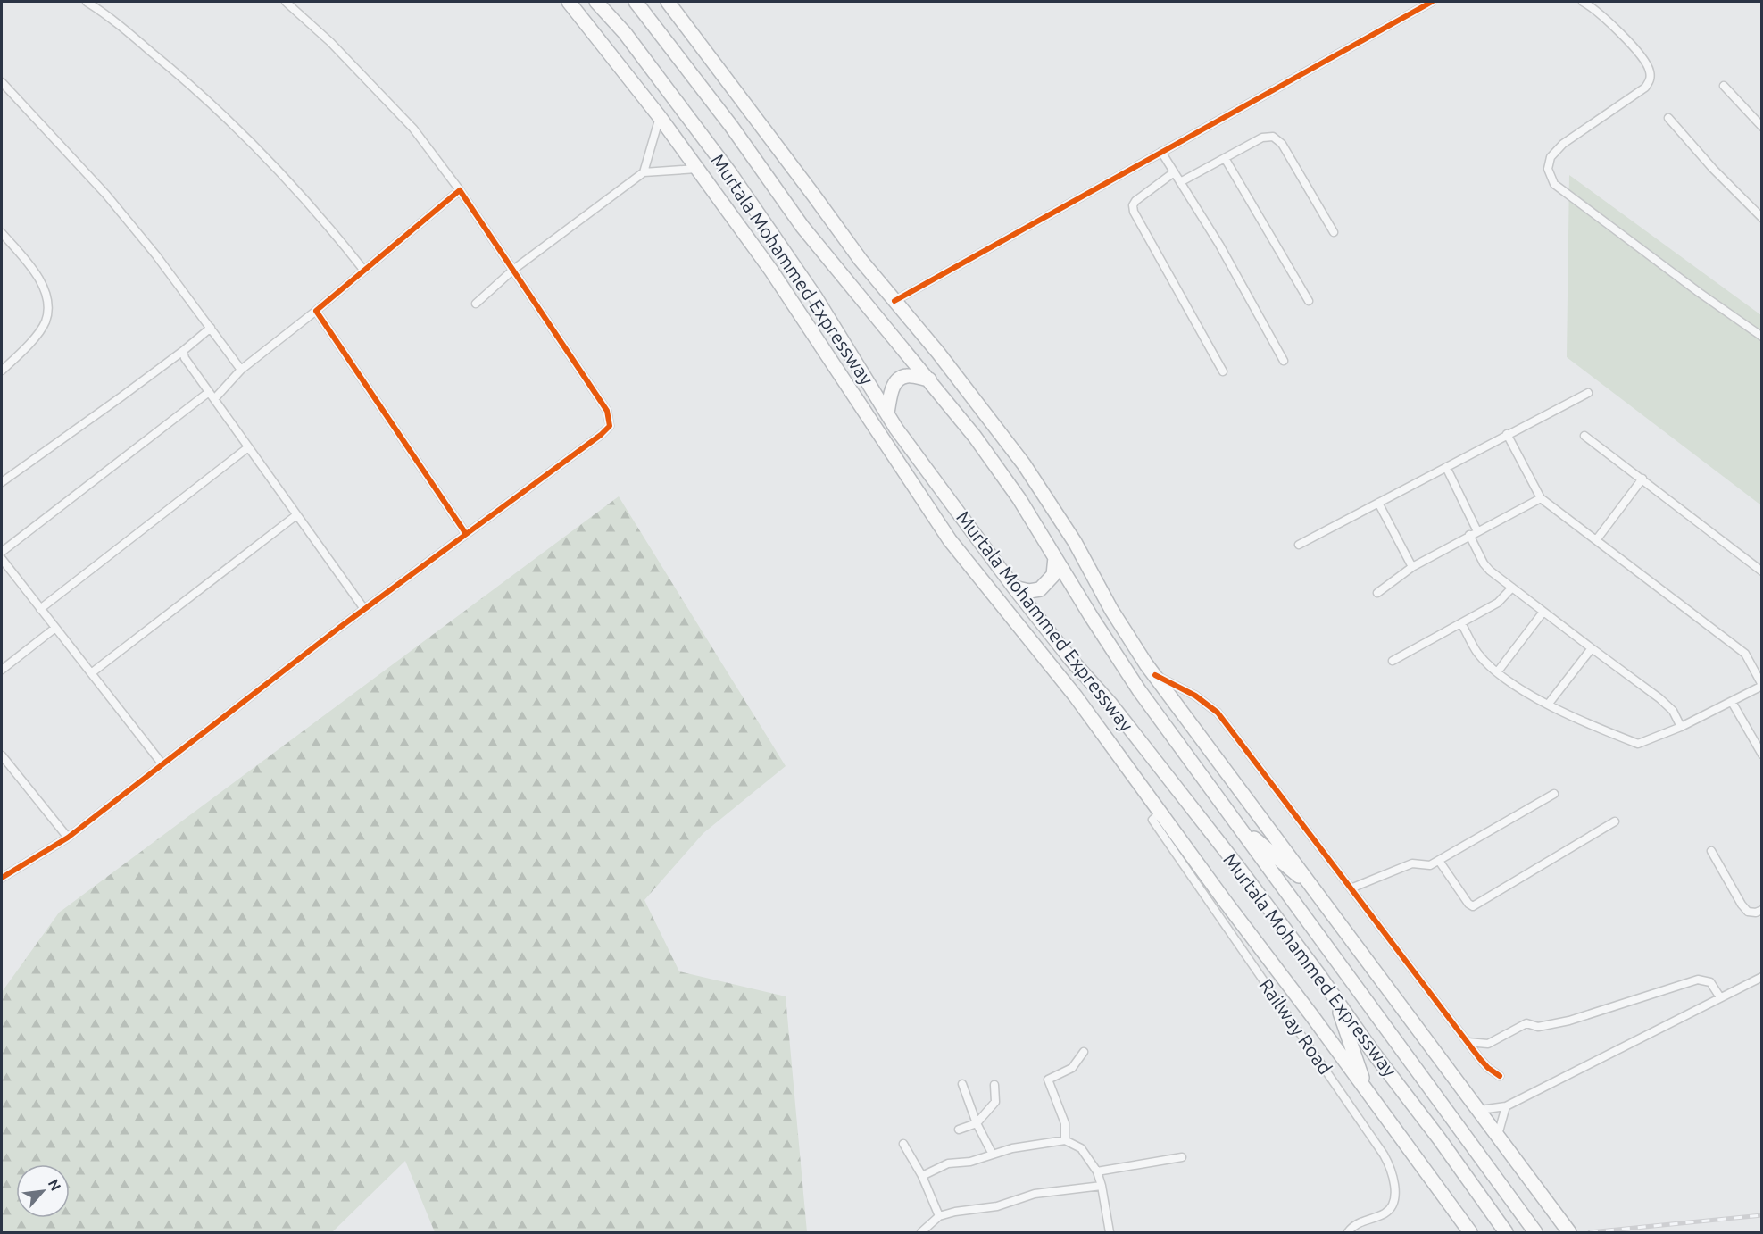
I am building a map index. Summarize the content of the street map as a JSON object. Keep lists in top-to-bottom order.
{
  "streets": {
    "highway": ["Murtala Mohammed Expressway"],
    "street": ["Railway Road"]
  },
  "crossings": [
    ["Murtala Mohammed Expressway", "Railway Road"]
  ],
  "north": "top right"
}
